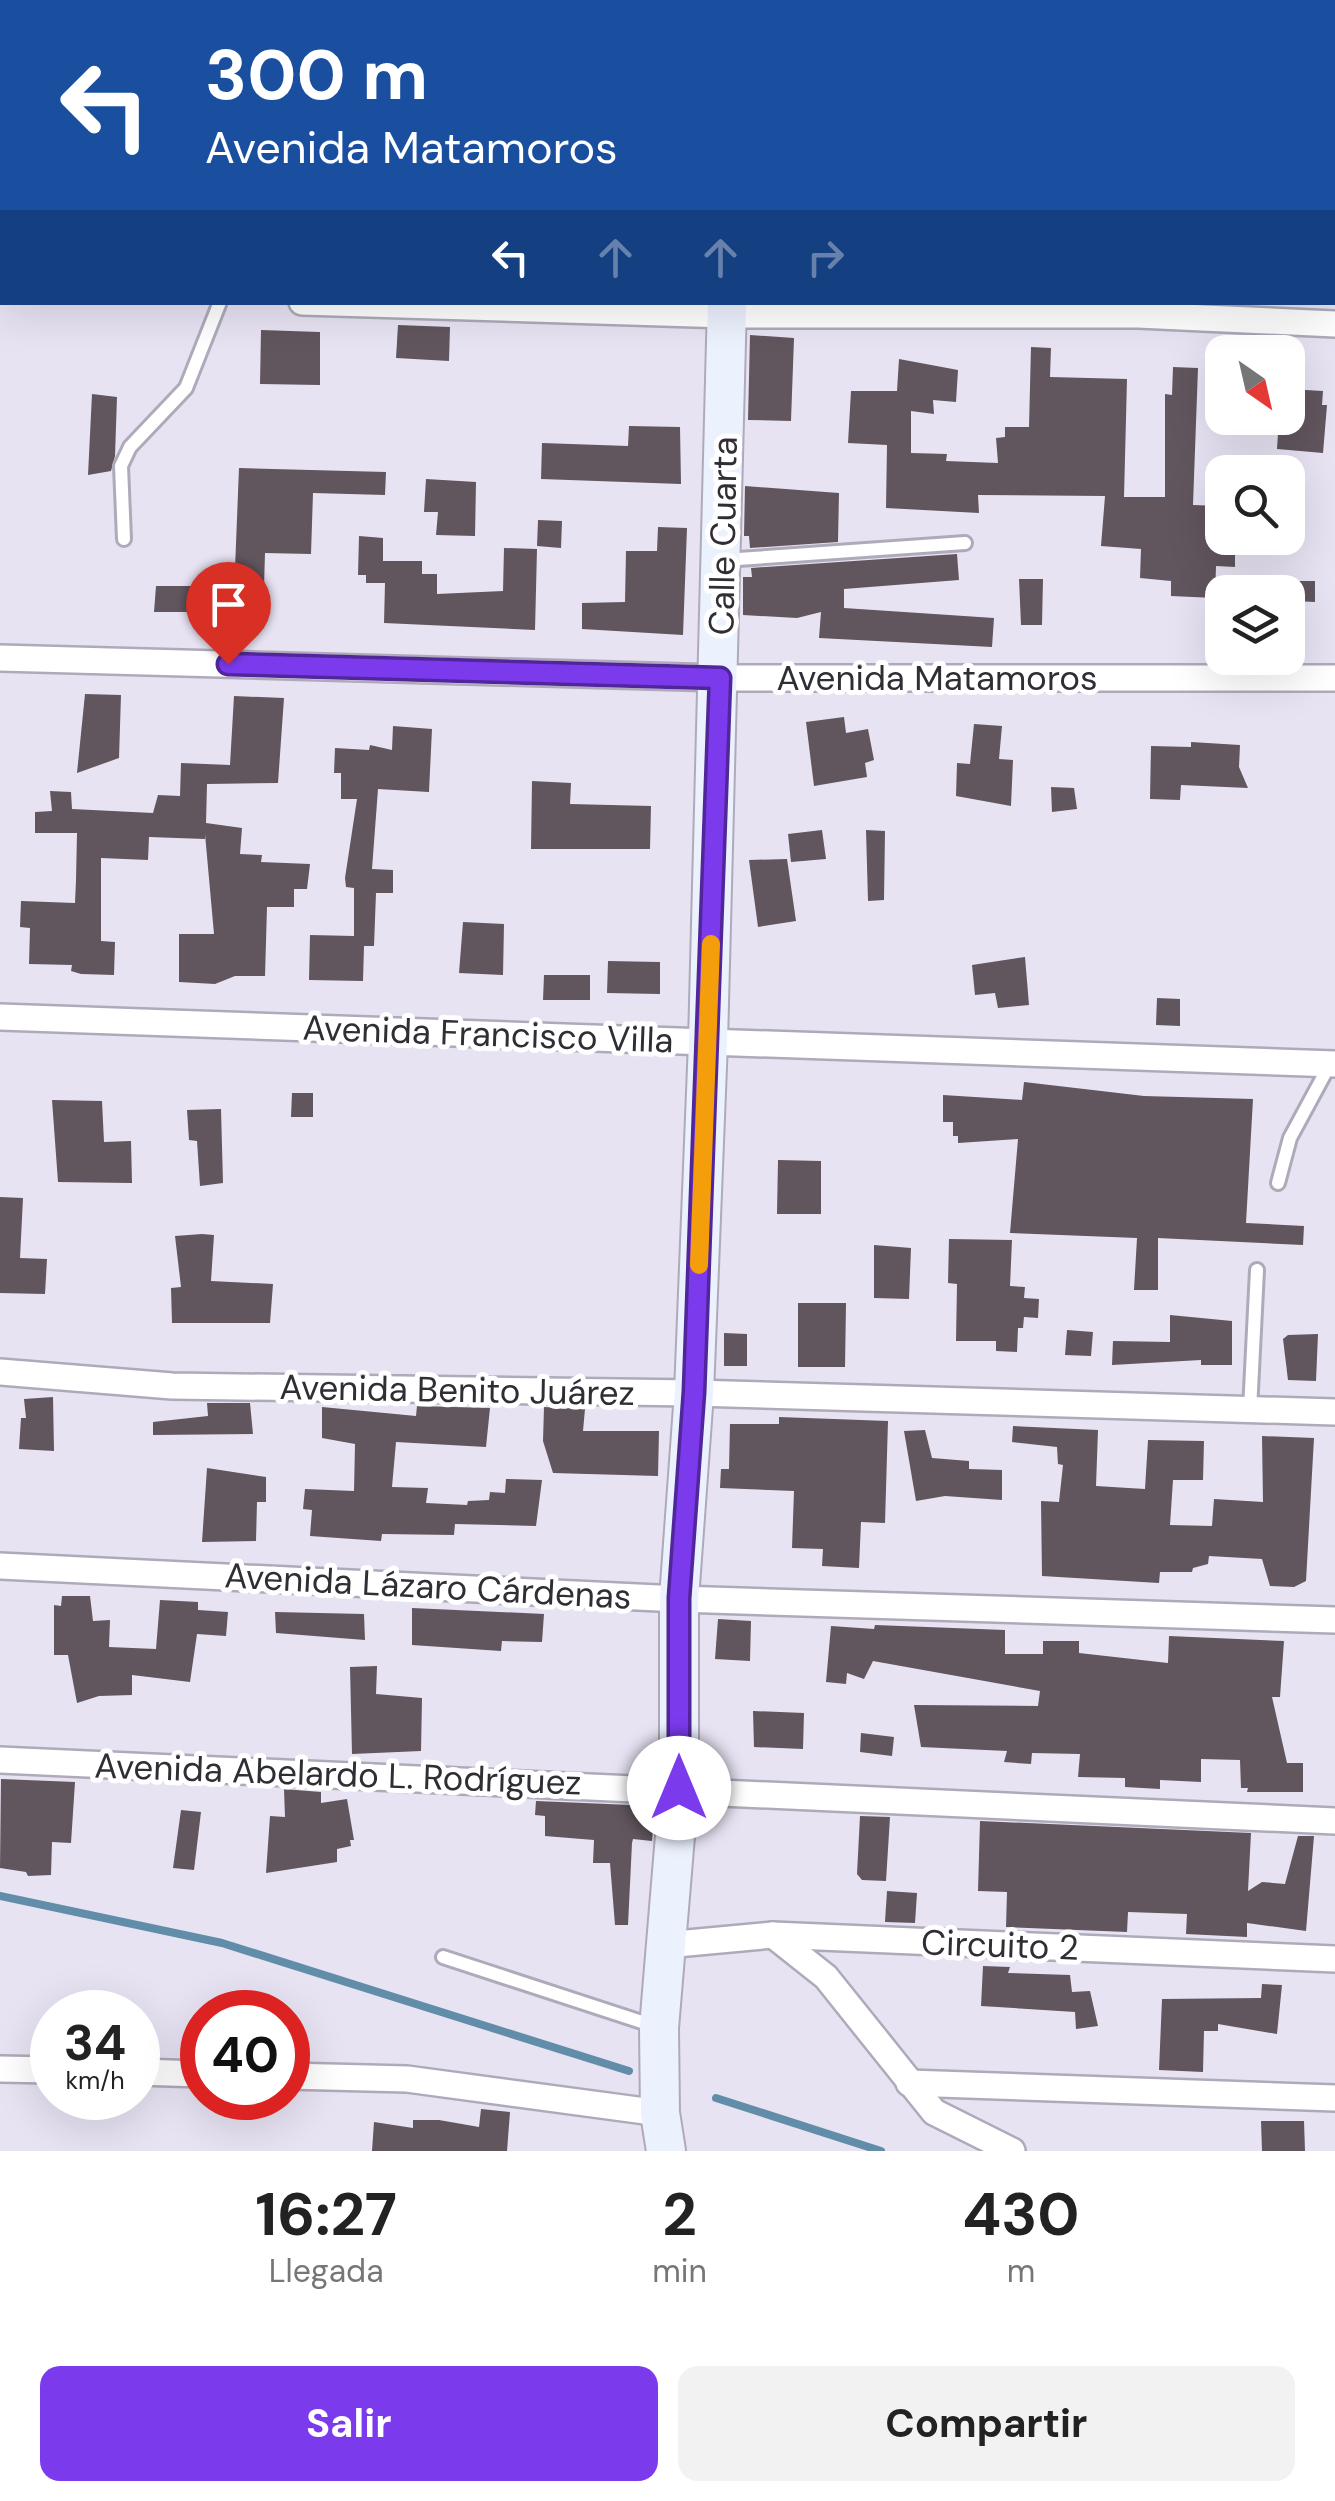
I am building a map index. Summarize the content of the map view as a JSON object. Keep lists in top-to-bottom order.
{
  "streets": {
    "street": [
      "Calle Cuarta",
      "Avenida Matamoros",
      "Avenida Francisco Villa",
      "Avenida Benito Juárez",
      "Avenida Lázaro Cárdenas",
      "Avenida Abelardo L. Rodríguez",
      "Circuito 2"
    ]
  },
  "crossings": [
    ["Calle Cuarta", "Avenida Matamoros"],
    ["Calle Cuarta", "Avenida Francisco Villa"],
    ["Calle Cuarta", "Avenida Benito Juárez"],
    ["Calle Cuarta", "Avenida Lázaro Cárdenas"],
    ["Calle Cuarta", "Avenida Abelardo L. Rodríguez"],
    ["Calle Cuarta", "Circuito 2"]
  ],
  "north": "bottom right",
  "page": {
    "turn": ["300 m", "Avenida Matamoros"],
    "speed": "34 km/h",
    "limit": "40",
    "eta": [
      "16:27",
      "Llegada",
      "2",
      "min",
      "430",
      "m"
    ],
    "buttons": ["Salir", "Compartir"]
  }
}
